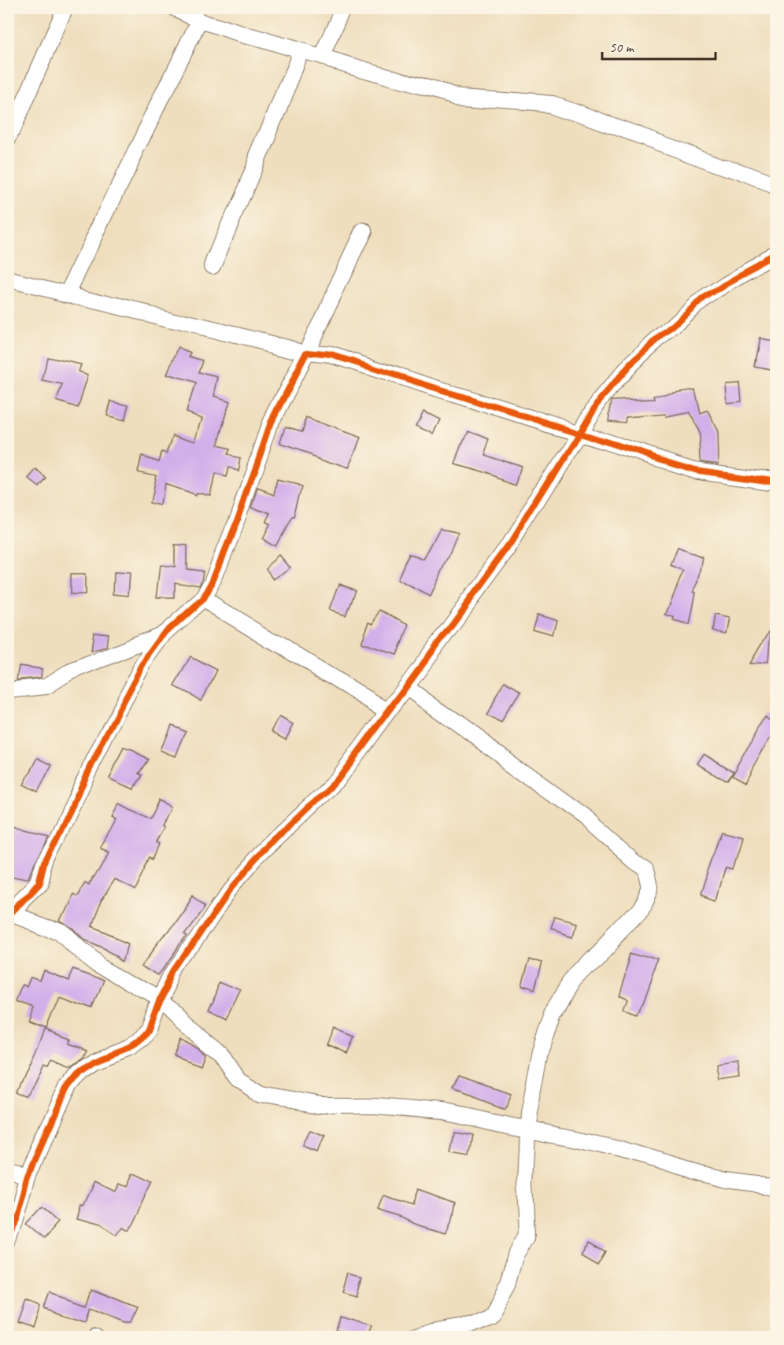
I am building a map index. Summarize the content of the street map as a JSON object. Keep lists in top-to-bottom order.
{
  "scale_bar": "50 m"
}
